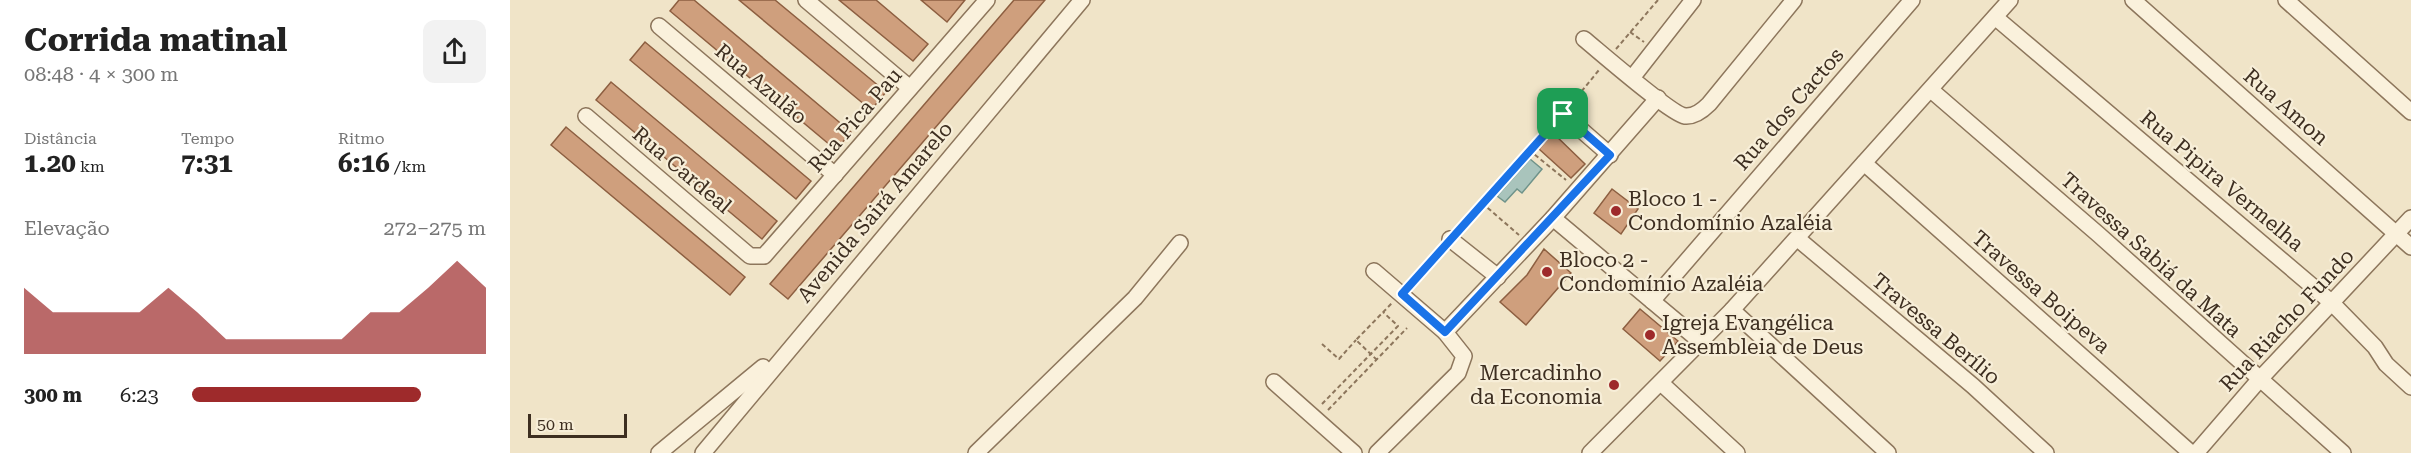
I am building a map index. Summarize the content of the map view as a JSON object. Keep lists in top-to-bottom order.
{
  "streets": {
    "street": [
      "Rua Azulão",
      "Rua Amon",
      "Rua dos Cactos",
      "Rua Pica Pau",
      "Rua Cardeal",
      "Rua Pipira Vermelha",
      "Avenida Sairá Amarelo",
      "Travessa Sabiá da Mata",
      "Travessa Boipeva",
      "Rua Riacho Fundo",
      "Travessa Berílio"
    ]
  },
  "crossings": [
    ["Rua Azulão", "Rua Pica Pau"],
    ["Rua Amon", "Rua Riacho Fundo"],
    ["Rua Pica Pau", "Rua Cardeal"],
    ["Rua Pipira Vermelha", "Rua Riacho Fundo"],
    ["Travessa Sabiá da Mata", "Rua Riacho Fundo"]
  ],
  "places": [
    "Bloco 1 - Condomínio Azaléia",
    "Bloco 2 - Condomínio Azaléia",
    "Igreja Evangélica Assembleia de Deus",
    "Mercadinho da Economia"
  ],
  "scale_bar": "50 m",
  "page": {
    "heading": ["Corrida matinal", "08:48 · 4 × 300 m"],
    "stats": [
      ["Distância", "1.20 km"],
      ["Tempo", "7:31"],
      ["Ritmo", "6:16 /km"]
    ],
    "chart": ["Elevação", "272–275 m"],
    "list": [
      {
        "name": "300 m",
        "note": "6:23"
      }
    ],
    "scale": "50 m"
  }
}
